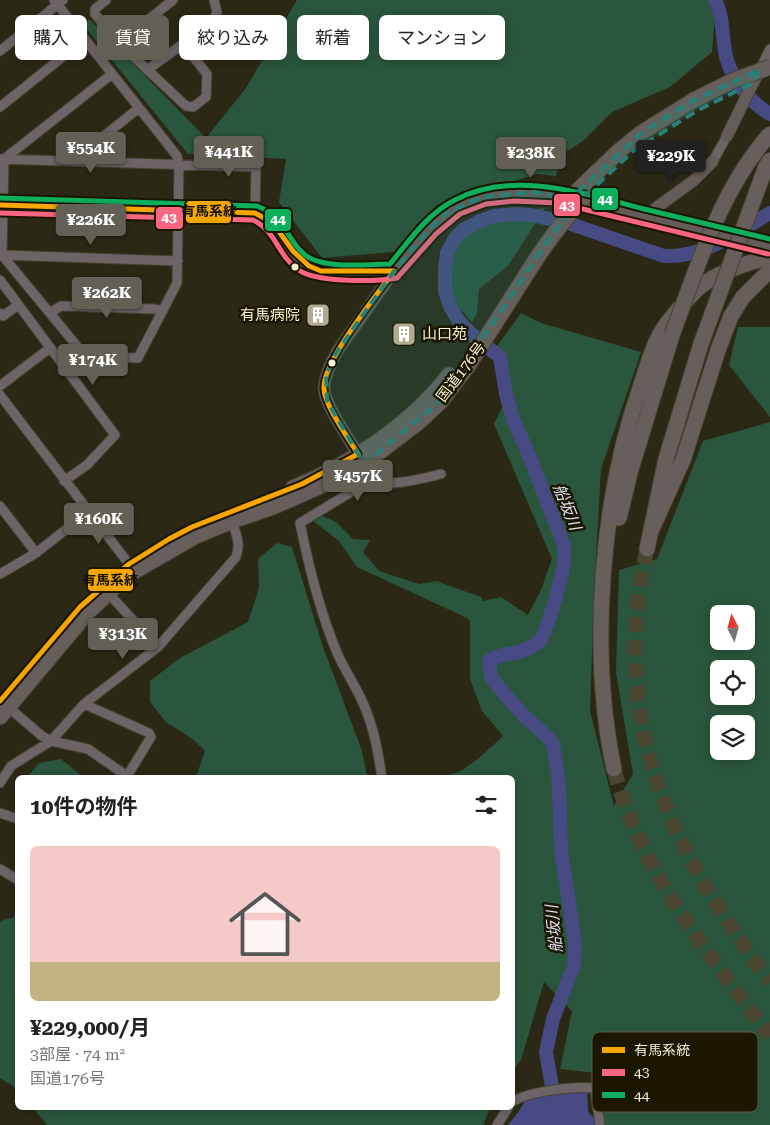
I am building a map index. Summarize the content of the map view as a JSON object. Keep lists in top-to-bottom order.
{
  "streets": {
    "highway": ["国道176号"]
  },
  "water": ["船坂川"],
  "places": {
    "building": ["有馬病院", "山口苑"]
  },
  "lines": ["transit line 44", "transit line 43", "transit line 有馬系統"],
  "legend": ["有馬系統", "43", "44"],
  "north": "top",
  "page": {
    "chip": [
      "購入",
      "賃貸",
      "絞り込み",
      "新着",
      "マンション"
    ],
    "price": [
      "¥554K",
      "¥441K",
      "¥238K",
      "¥229K",
      "¥226K",
      "¥262K",
      "¥174K",
      "¥457K",
      "¥160K",
      "¥313K"
    ],
    "heading": "10件の物件",
    "list": [
      {
        "name": "¥229,000/月",
        "note": "3部屋 · 74 m² · 国道176号"
      }
    ]
  }
}
